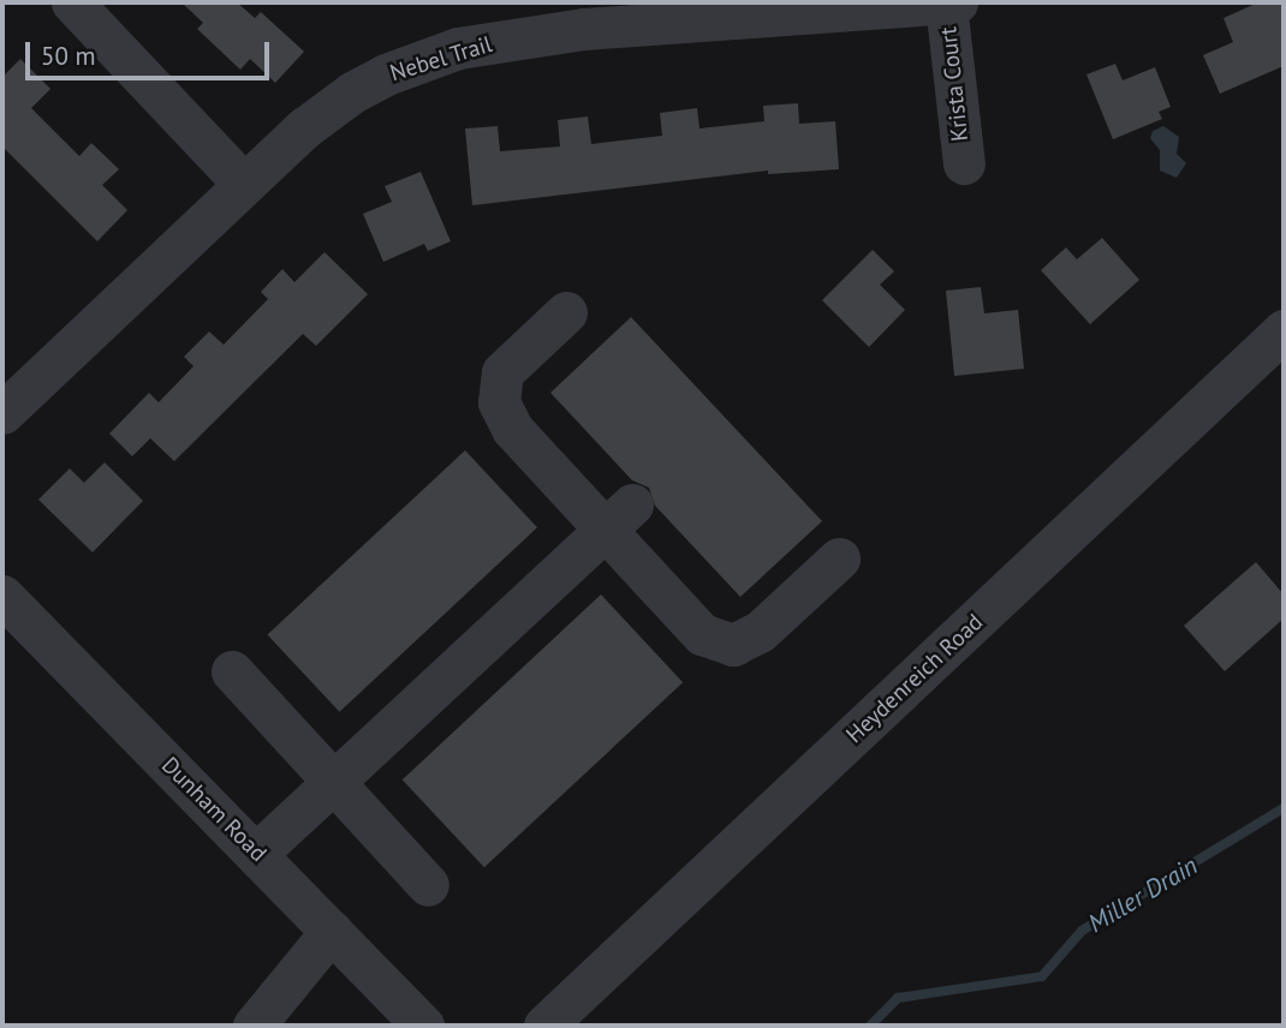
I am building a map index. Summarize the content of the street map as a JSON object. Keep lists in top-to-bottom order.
{
  "streets": {
    "street": [
      "Nebel Trail",
      "Krista Court",
      "Heydenreich Road",
      "Dunham Road"
    ]
  },
  "crossings": [
    ["Nebel Trail", "Krista Court"]
  ],
  "water": ["Miller Drain"],
  "scale_bar": "50 m"
}
